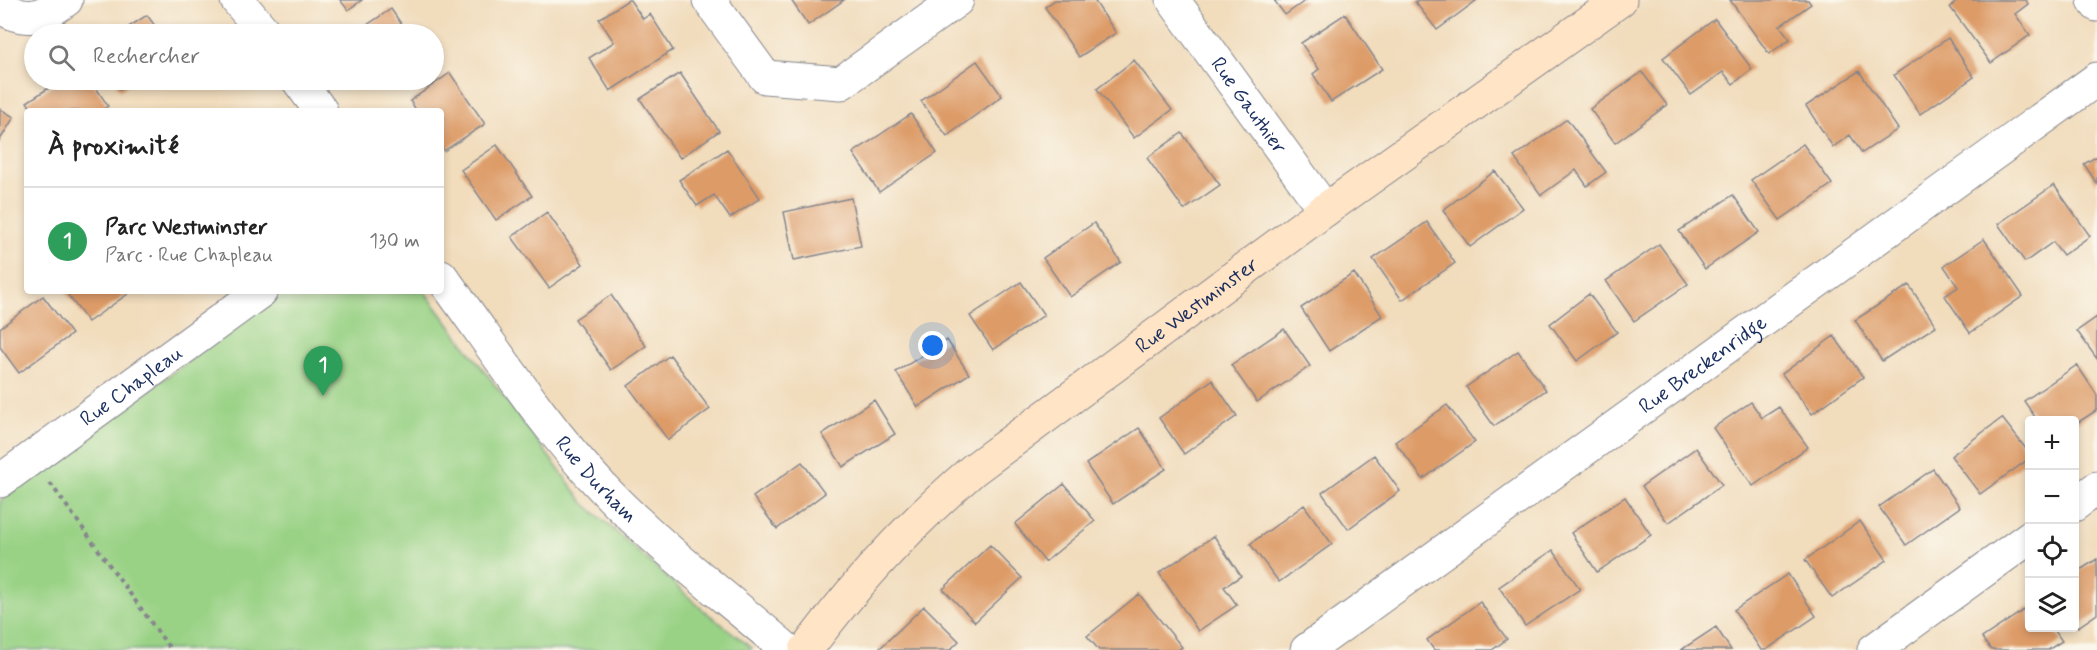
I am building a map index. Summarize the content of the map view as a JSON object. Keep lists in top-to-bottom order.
{
  "streets": {
    "street": [
      "Rue Gauthier",
      "Rue Westminster",
      "Rue Breckenridge",
      "Rue Chapleau",
      "Rue Durham"
    ]
  },
  "crossings": [
    ["Rue Gauthier", "Rue Westminster"]
  ],
  "page": {
    "search": "Rechercher",
    "heading": "À proximité",
    "list": [
      {
        "mark": "1",
        "name": "Parc Westminster",
        "note": "Parc · Rue Chapleau",
        "value": "130 m"
      }
    ],
    "pins": "1",
    "map_buttons": ["+", "−"]
  }
}
